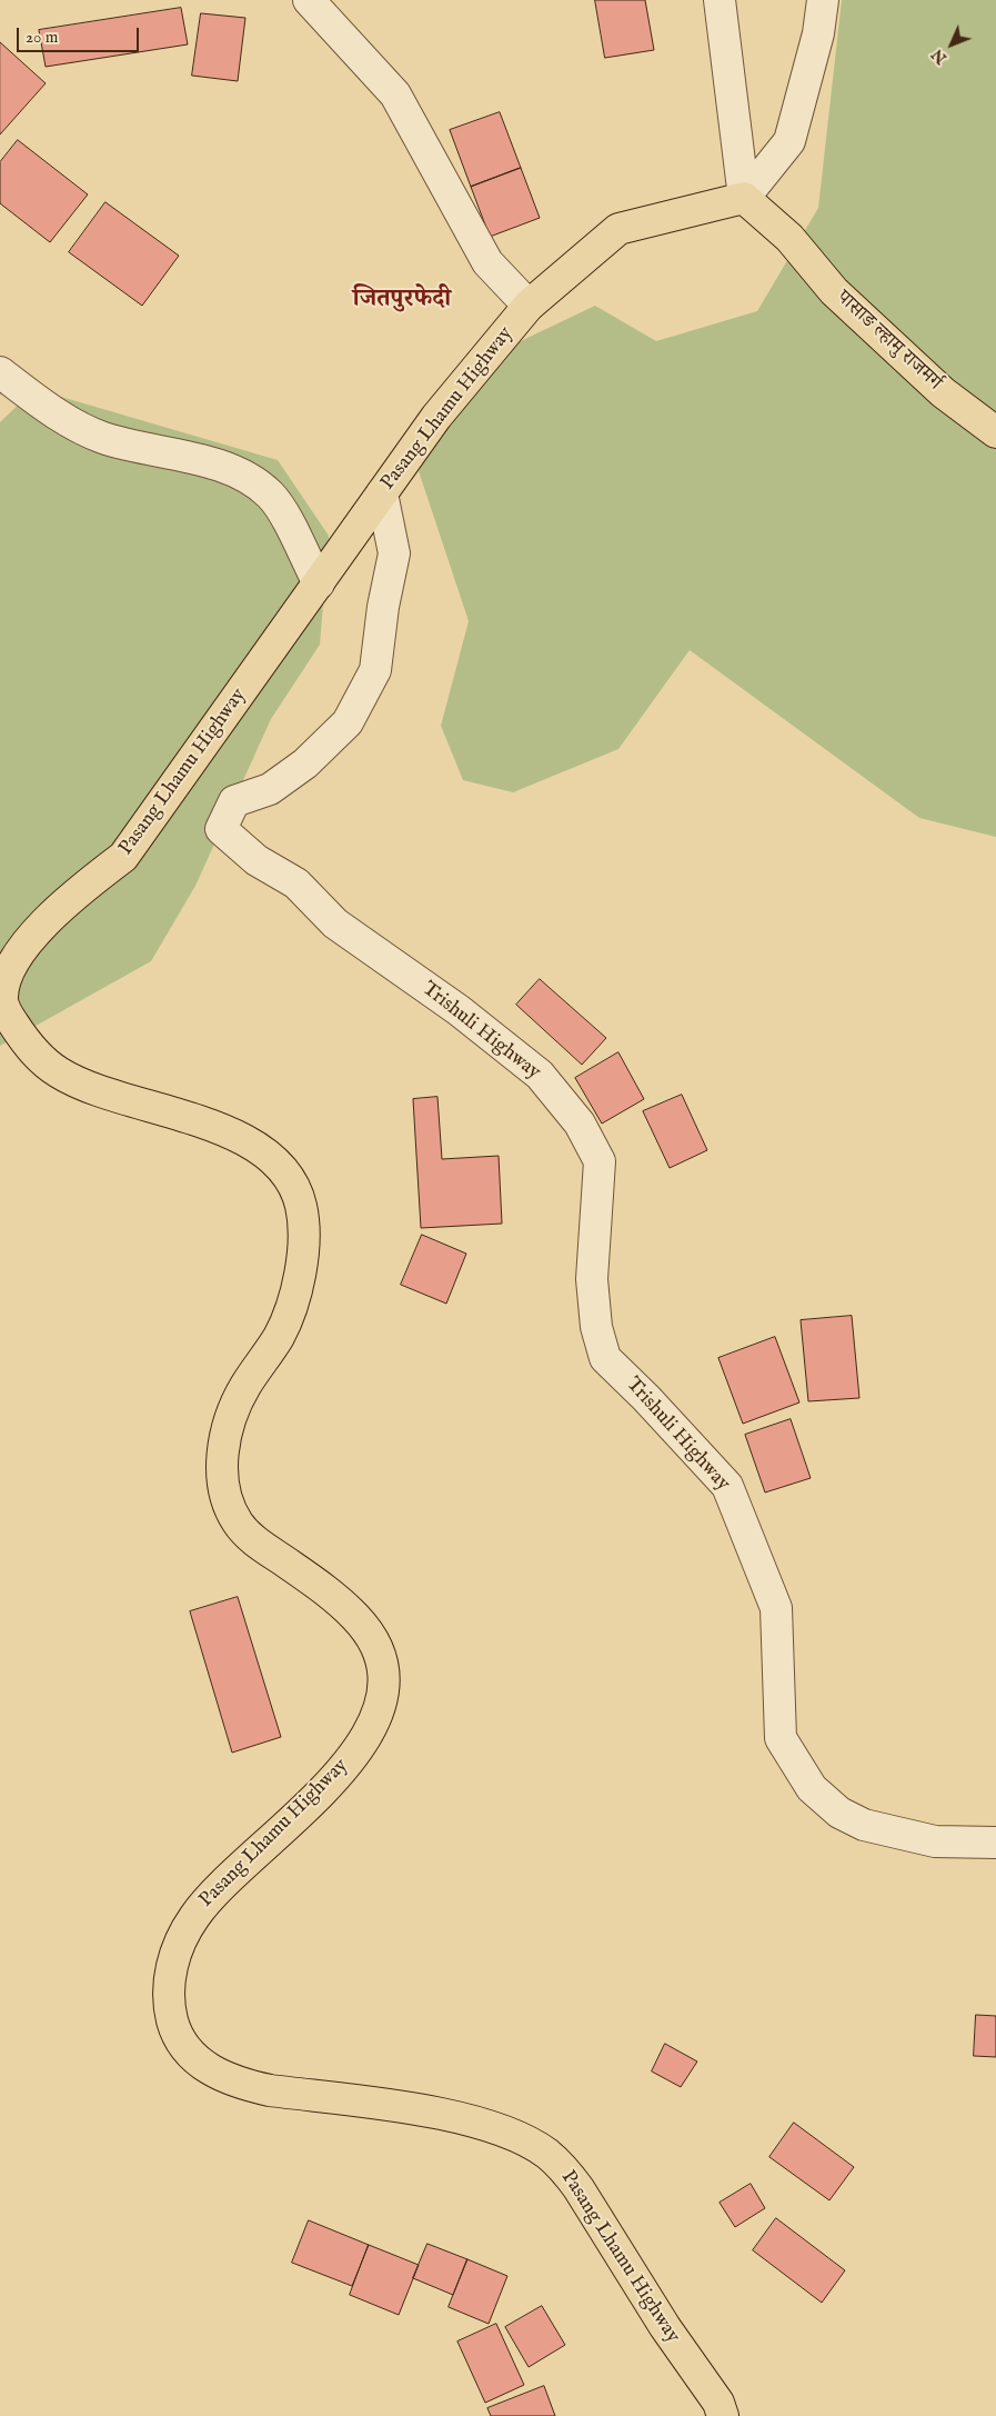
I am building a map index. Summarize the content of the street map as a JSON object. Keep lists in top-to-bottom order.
{
  "streets": {
    "main road": ["पासाङ ल्हामु राजमर्ग", "Pasang Lhamu Highway"],
    "street": ["Trishuli Highway"]
  },
  "crossings": [
    ["पासाङ ल्हामु राजमर्ग", "Pasang Lhamu Highway"],
    ["Pasang Lhamu Highway", "Trishuli Highway"]
  ],
  "districts": ["जितपुरफेदी"],
  "scale_bar": "20 m",
  "north": "bottom left"
}
